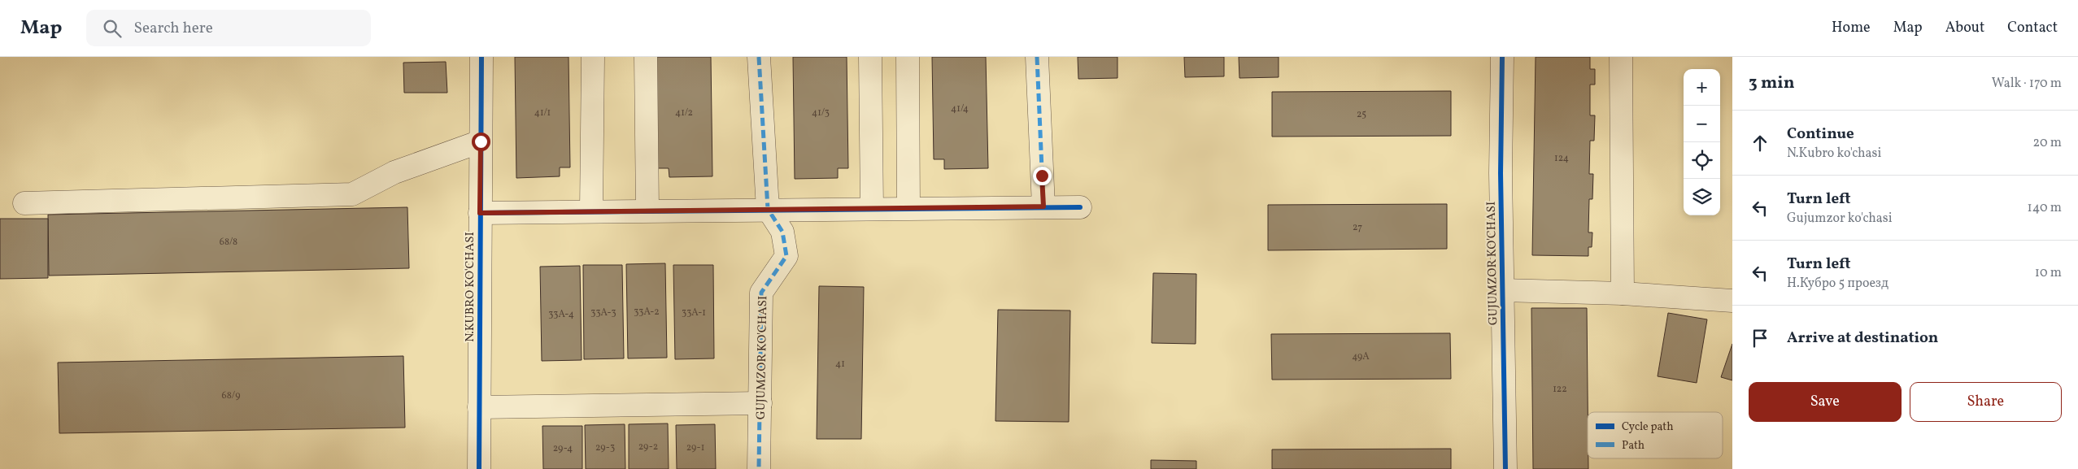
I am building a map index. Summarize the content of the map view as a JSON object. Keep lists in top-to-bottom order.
{
  "streets": {
    "street": ["GUJUMZOR KO'CHASI", "N.KUBRO KO'CHASI"]
  },
  "house_numbers": [
    "41/4",
    "41/1",
    "41/2",
    "41/3",
    "25",
    "124",
    "27",
    "68/8",
    "33А-2",
    "33А-3",
    "33А-1",
    "33А-4",
    "49А",
    "41",
    "122",
    "68/9",
    "29-2",
    "29-3",
    "29-1",
    "29-4"
  ],
  "legend": ["Cycle path", "Path"],
  "page": {
    "header": "Map",
    "search": "Search here",
    "nav": [
      "Home",
      "Map",
      "About",
      "Contact"
    ],
    "heading": ["3 min", "Walk · 170 m"],
    "map_buttons": ["+", "−"],
    "list": [
      ["Continue", "N.Kubro ko'chasi", "20 m"],
      ["Turn left", "Gujumzor ko'chasi", "140 m"],
      ["Turn left", "Н.Кубро 5 проезд", "10 m"],
      "Arrive at destination"
    ],
    "buttons": ["Save", "Share"]
  }
}
